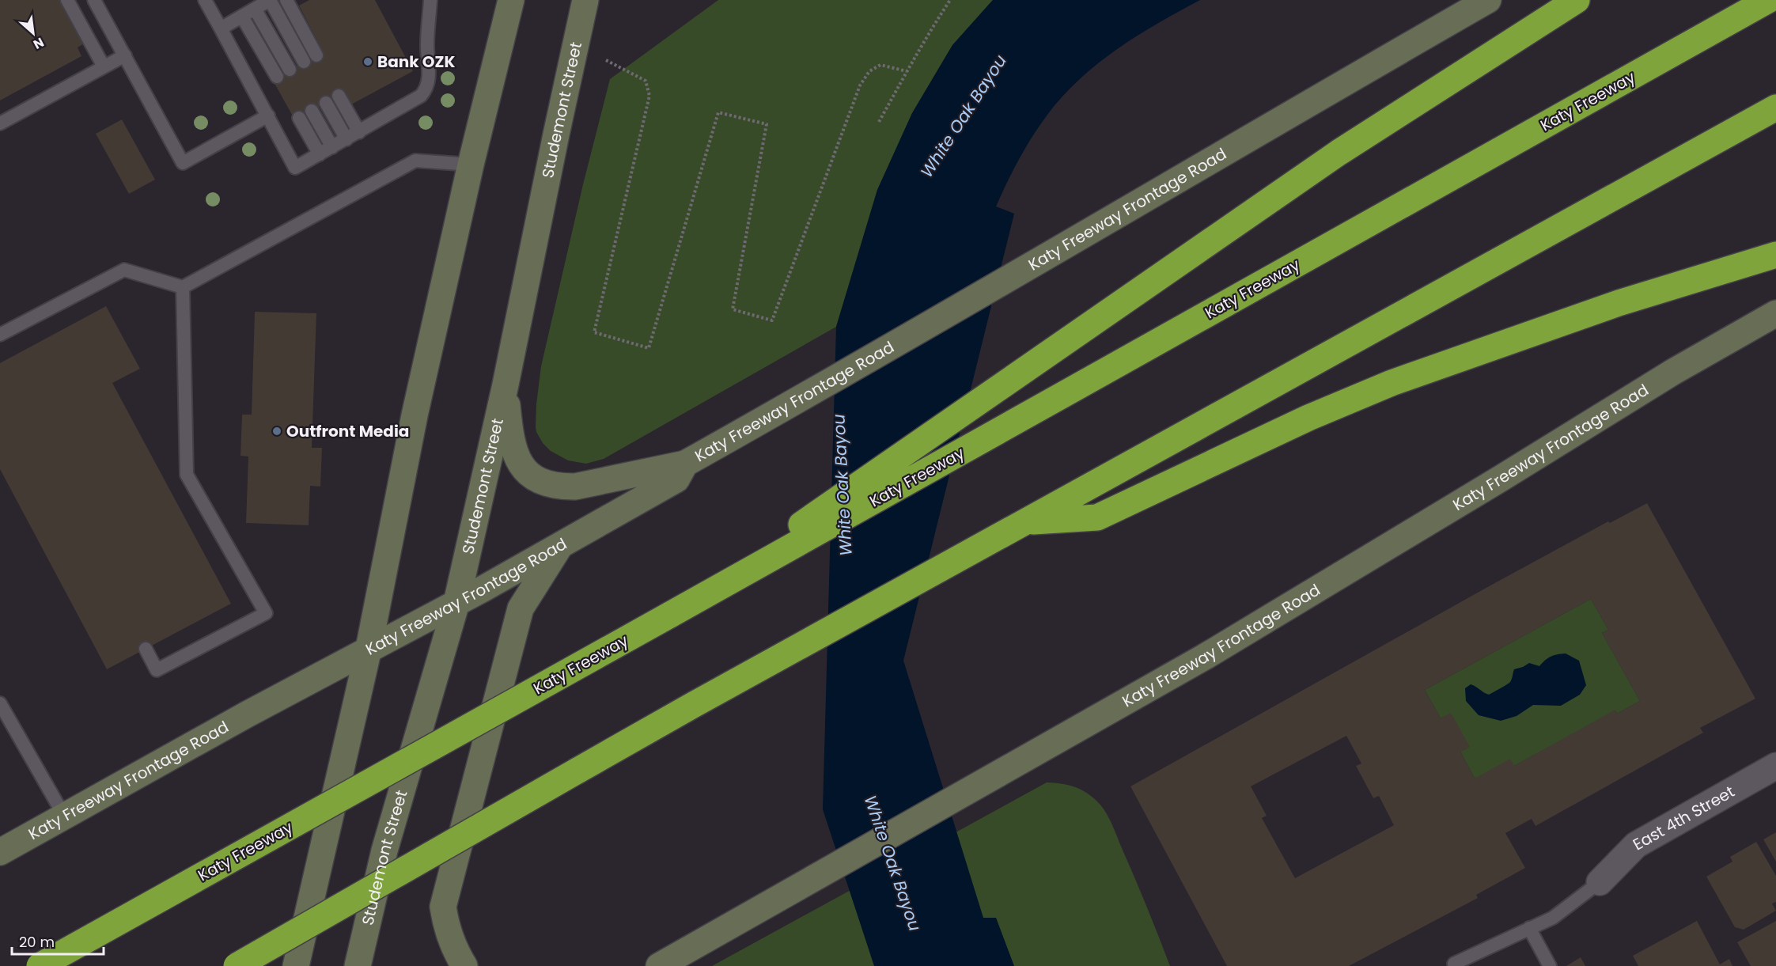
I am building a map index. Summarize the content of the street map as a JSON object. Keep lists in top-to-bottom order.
{
  "streets": {
    "highway": ["Katy Freeway"],
    "main road": ["Studemont Street", "Katy Freeway Frontage Road"],
    "street": ["East 4th Street"]
  },
  "crossings": [
    ["Studemont Street", "Katy Freeway Frontage Road"]
  ],
  "water": ["White Oak Bayou"],
  "places": ["Bank OZK", "Outfront Media"],
  "scale_bar": "20 m",
  "north": "bottom right"
}
